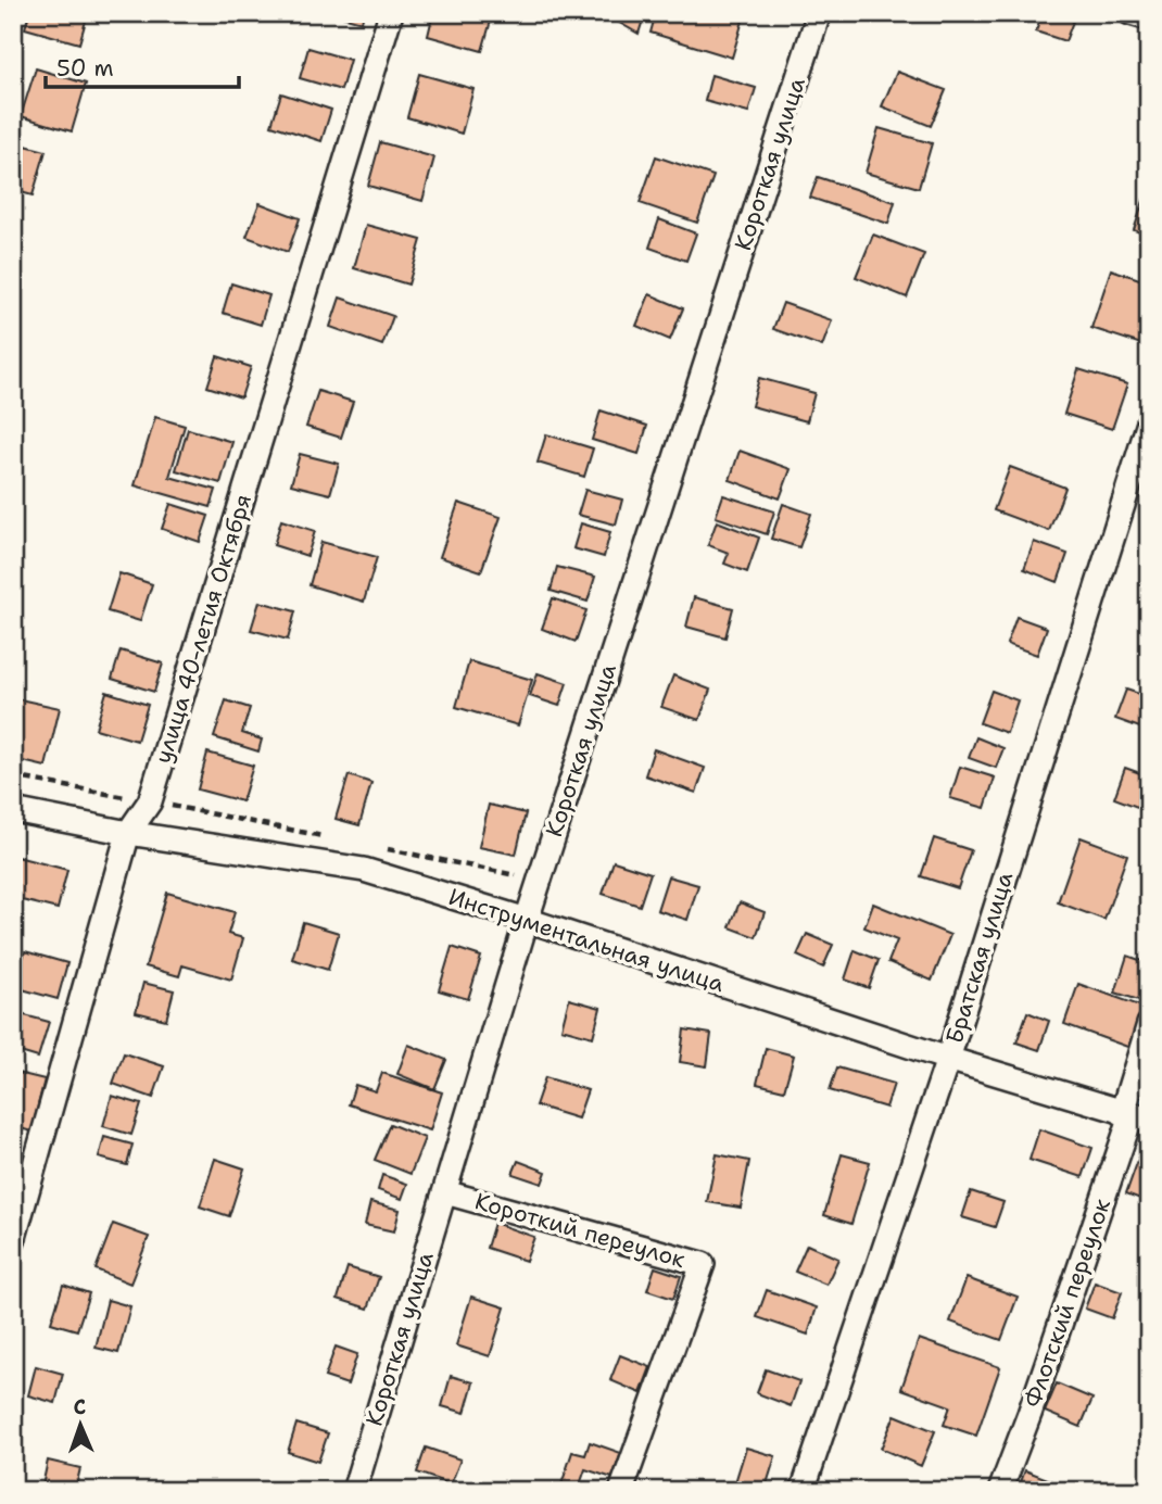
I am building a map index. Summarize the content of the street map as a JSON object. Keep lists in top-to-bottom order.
{
  "streets": {
    "street": [
      "Короткая улица",
      "улица 40-летия Октября",
      "Инструментальная улица",
      "Братская улица",
      "Короткий переулок",
      "Флотский переулок"
    ]
  },
  "crossings": [
    ["Короткая улица", "Инструментальная улица"],
    ["Короткая улица", "Короткий переулок"],
    ["улица 40-летия Октября", "Инструментальная улица"],
    ["Инструментальная улица", "Братская улица"],
    ["Инструментальная улица", "Флотский переулок"]
  ],
  "scale_bar": "50 m",
  "north": "top"
}
